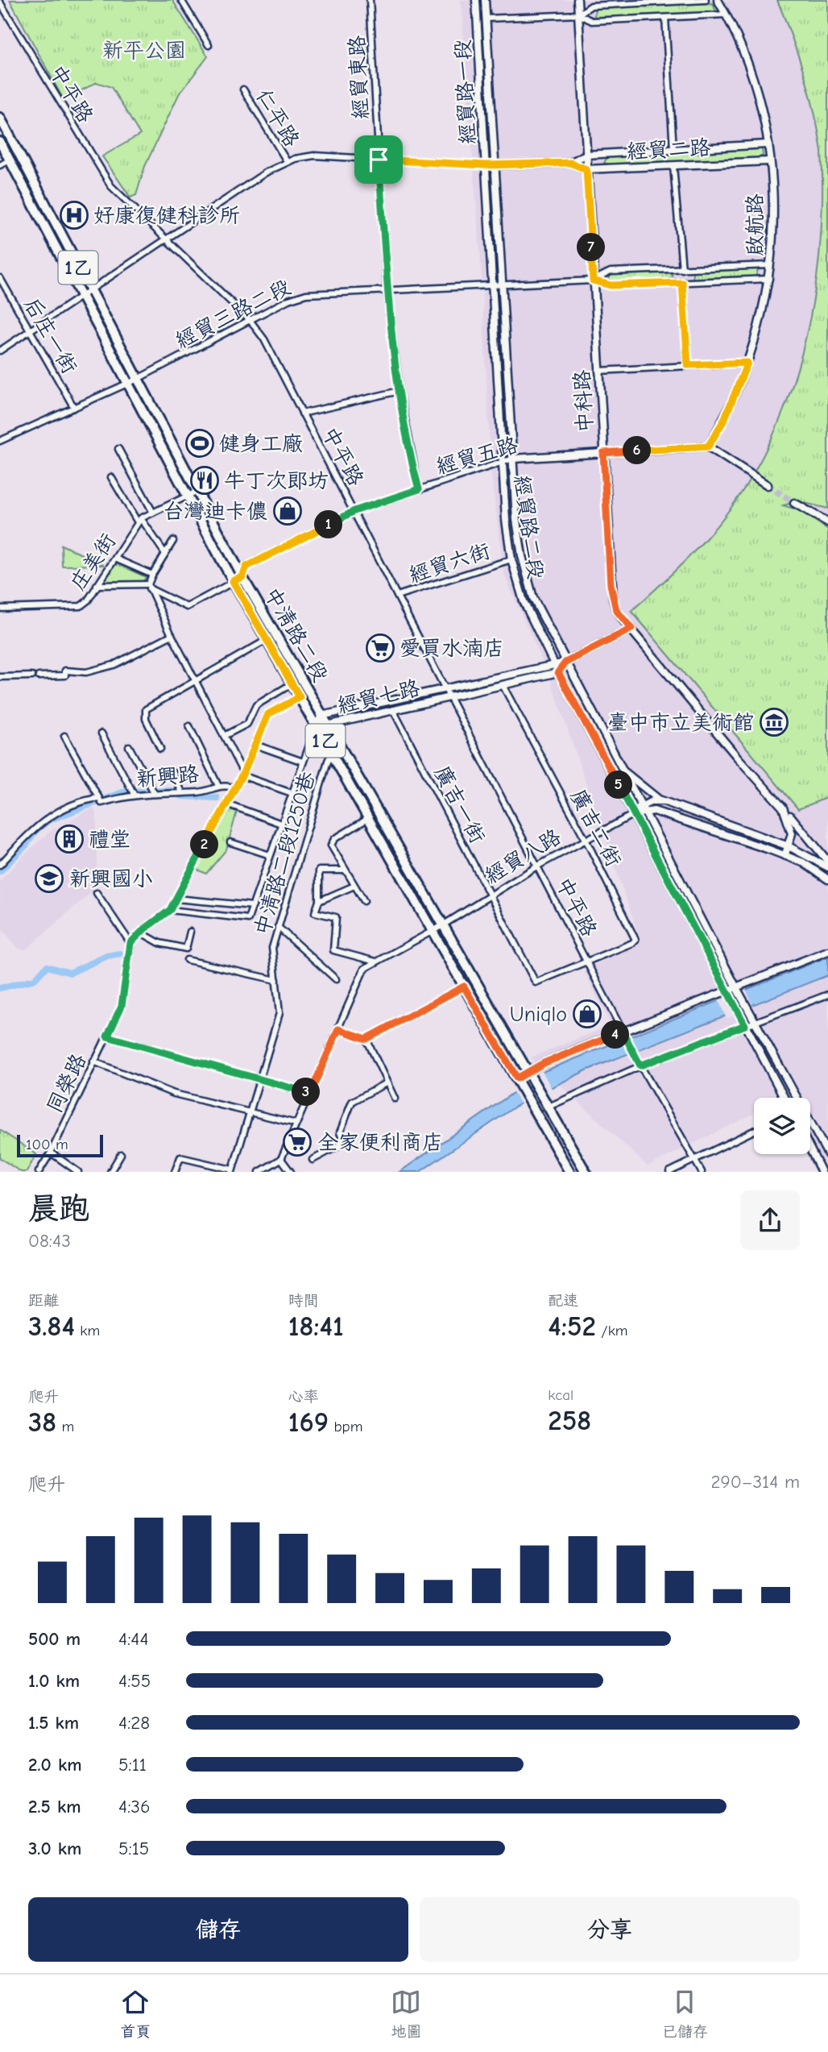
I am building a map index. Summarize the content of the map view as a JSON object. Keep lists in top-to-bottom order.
{
  "streets": {
    "main road": ["1乙", "中清路二段"],
    "street": [
      "經貿東路",
      "經貿路一段",
      "中平路",
      "仁平路",
      "經貿二路",
      "啟航路",
      "經貿三路二段",
      "后庄一街",
      "中科路",
      "經貿五路",
      "經貿路二段",
      "庄美街",
      "經貿六街",
      "經貿七路",
      "新興路",
      "廣吉一街",
      "廣吉二街",
      "中清路二段1250巷",
      "經貿八路",
      "同榮路"
    ]
  },
  "crossings": [
    ["經貿東路", "經貿二路"],
    ["經貿東路", "經貿三路二段"],
    ["經貿東路", "經貿五路"],
    ["經貿路一段", "經貿二路"],
    ["經貿路一段", "經貿三路二段"],
    ["經貿路一段", "經貿路二段"],
    ["中平路", "經貿二路"],
    ["中平路", "經貿三路二段"],
    ["中平路", "經貿五路"],
    ["中平路", "經貿六街"],
    ["中平路", "經貿七路"],
    ["中平路", "廣吉一街"],
    ["中平路", "廣吉二街"],
    ["中平路", "經貿八路"],
    ["仁平路", "經貿二路"],
    ["經貿二路", "啟航路"],
    ["經貿二路", "后庄一街"],
    ["經貿二路", "中科路"],
    ["經貿二路", "中清路二段"],
    ["啟航路", "經貿三路二段"],
    ["啟航路", "經貿五路"],
    ["1乙", "中清路二段"],
    ["經貿三路二段", "后庄一街"],
    ["經貿三路二段", "中科路"],
    ["經貿三路二段", "經貿路二段"],
    ["經貿三路二段", "中清路二段"],
    ["中科路", "經貿五路"],
    ["中科路", "經貿七路"],
    ["中科路", "經貿八路"],
    ["經貿五路", "經貿路二段"],
    ["經貿五路", "中清路二段"],
    ["經貿路二段", "經貿六街"],
    ["經貿路二段", "經貿七路"],
    ["經貿路二段", "經貿八路"],
    ["中清路二段", "經貿七路"],
    ["中清路二段", "中清路二段1250巷"],
    ["中清路二段", "經貿八路"],
    ["經貿七路", "廣吉一街"],
    ["經貿七路", "廣吉二街"],
    ["廣吉一街", "廣吉二街"],
    ["廣吉一街", "經貿八路"],
    ["廣吉二街", "經貿八路"]
  ],
  "parks": ["新平公園"],
  "places": {
    "hospital": ["好康復健科診所"],
    "sports": ["健身工廠"],
    "restaurant": ["牛丁次郎坊"],
    "shop": ["台灣迪卡儂", "Uniqlo"],
    "supermarket": ["愛買水湳店", "全家便利商店"],
    "museum": ["臺中市立美術館"],
    "building": ["禮堂"],
    "school or university": ["新興國小"]
  },
  "scale_bar": "100 m",
  "page": {
    "pins": [
      "7",
      "6",
      "1",
      "5",
      "2",
      "4",
      "3"
    ],
    "scale": "100 m",
    "heading": ["晨跑", "08:43"],
    "stats": [
      ["距離", "3.84 km"],
      ["時間", "18:41"],
      ["配速", "4:52 /km"],
      ["爬升", "38 m"],
      ["心率", "169 bpm"],
      ["kcal", "258"]
    ],
    "chart": ["爬升", "290–314 m"],
    "list": [
      {
        "name": "500 m",
        "note": "4:44"
      },
      {
        "name": "1.0 km",
        "note": "4:55"
      },
      {
        "name": "1.5 km",
        "note": "4:28"
      },
      {
        "name": "2.0 km",
        "note": "5:11"
      },
      {
        "name": "2.5 km",
        "note": "4:36"
      },
      {
        "name": "3.0 km",
        "note": "5:15"
      }
    ],
    "buttons": ["儲存", "分享"],
    "tabs": ["首頁", "地圖", "已儲存"]
  }
}
